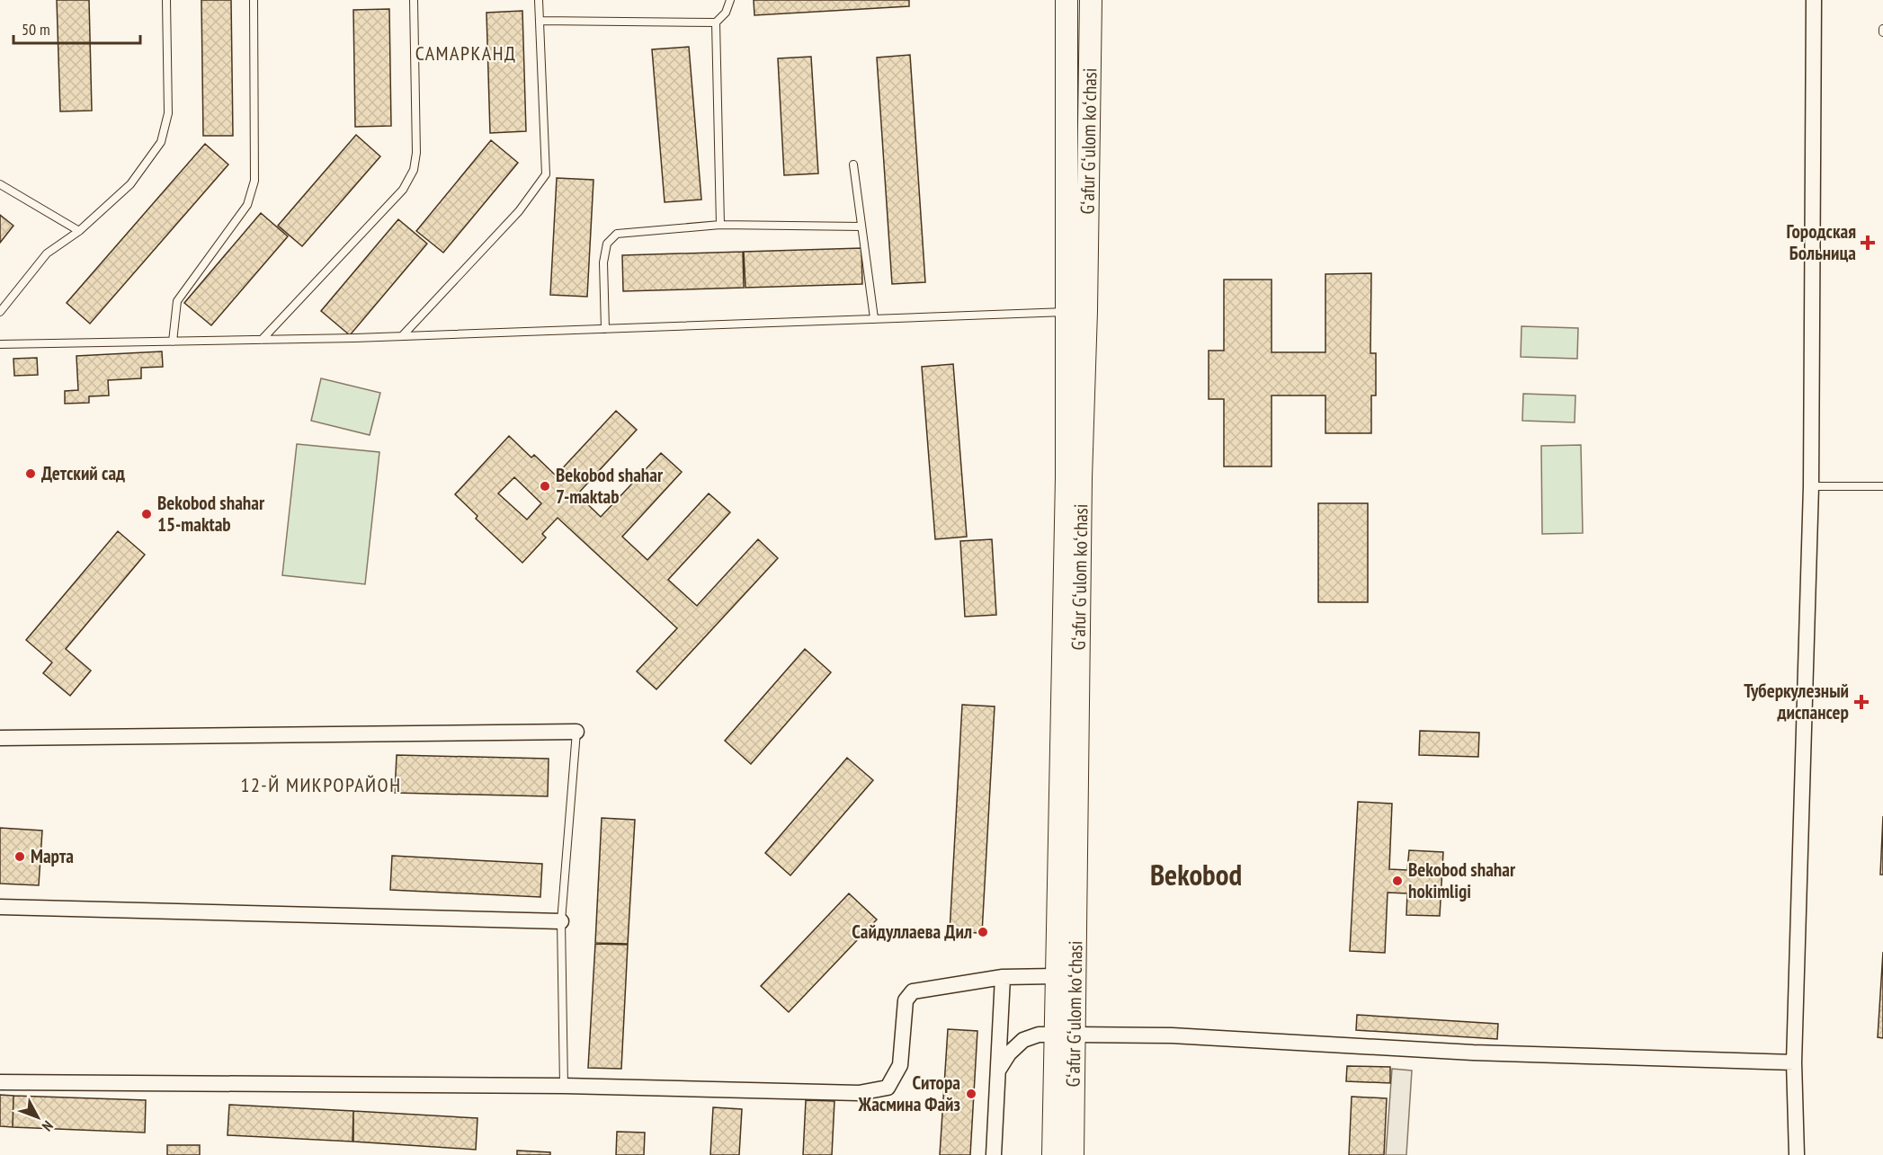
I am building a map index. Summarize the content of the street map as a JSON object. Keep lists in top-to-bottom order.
{
  "streets": {
    "main road": ["Gʻafur Gʻulom koʻchasi"]
  },
  "districts": ["САМАРКАНД", "12-Й МИКРОРАЙОН", "Bekobod"],
  "places": {
    "health": ["Городская Больница", "Туберкулезный диспансер"],
    "other": [
      "Детский сад",
      "Bekobod shahar 7-maktab",
      "Bekobod shahar 15-maktab",
      "Марта",
      "Bekobod shahar hokimligi",
      "Сайдуллаева Дил",
      "Ситора Жасмина Файз"
    ]
  },
  "scale_bar": "50 m",
  "north": "bottom right"
}
